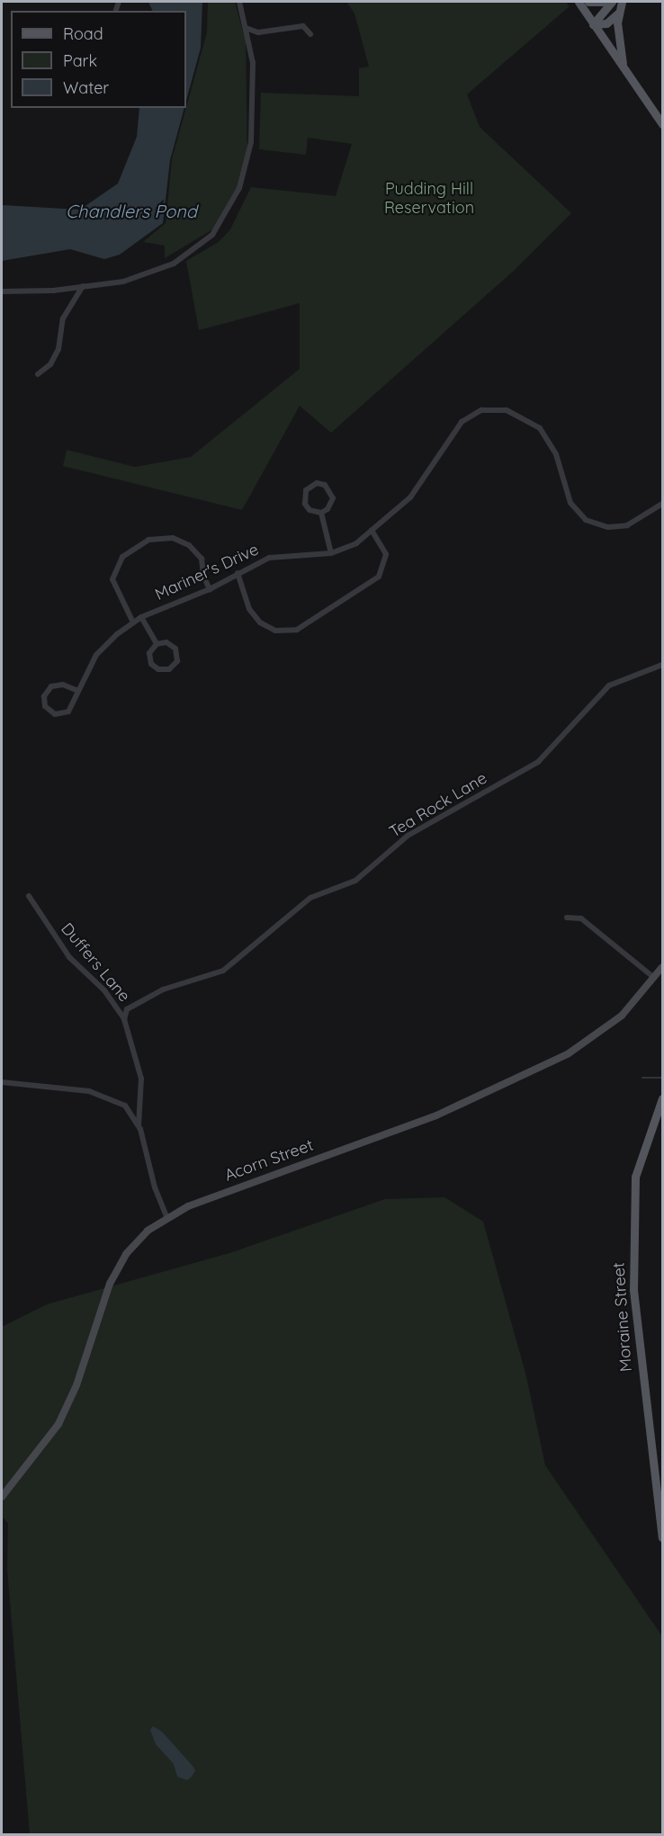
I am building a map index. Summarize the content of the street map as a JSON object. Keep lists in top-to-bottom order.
{
  "streets": {
    "main road": ["Acorn Street", "Moraine Street"],
    "street": ["Mariner's Drive", "Tea Rock Lane", "Duffers Lane"]
  },
  "crossings": [
    ["Tea Rock Lane", "Duffers Lane"]
  ],
  "water": ["Chandlers Pond"],
  "parks": ["Pudding Hill Reservation"],
  "legend": ["Road", "Park", "Water"]
}
